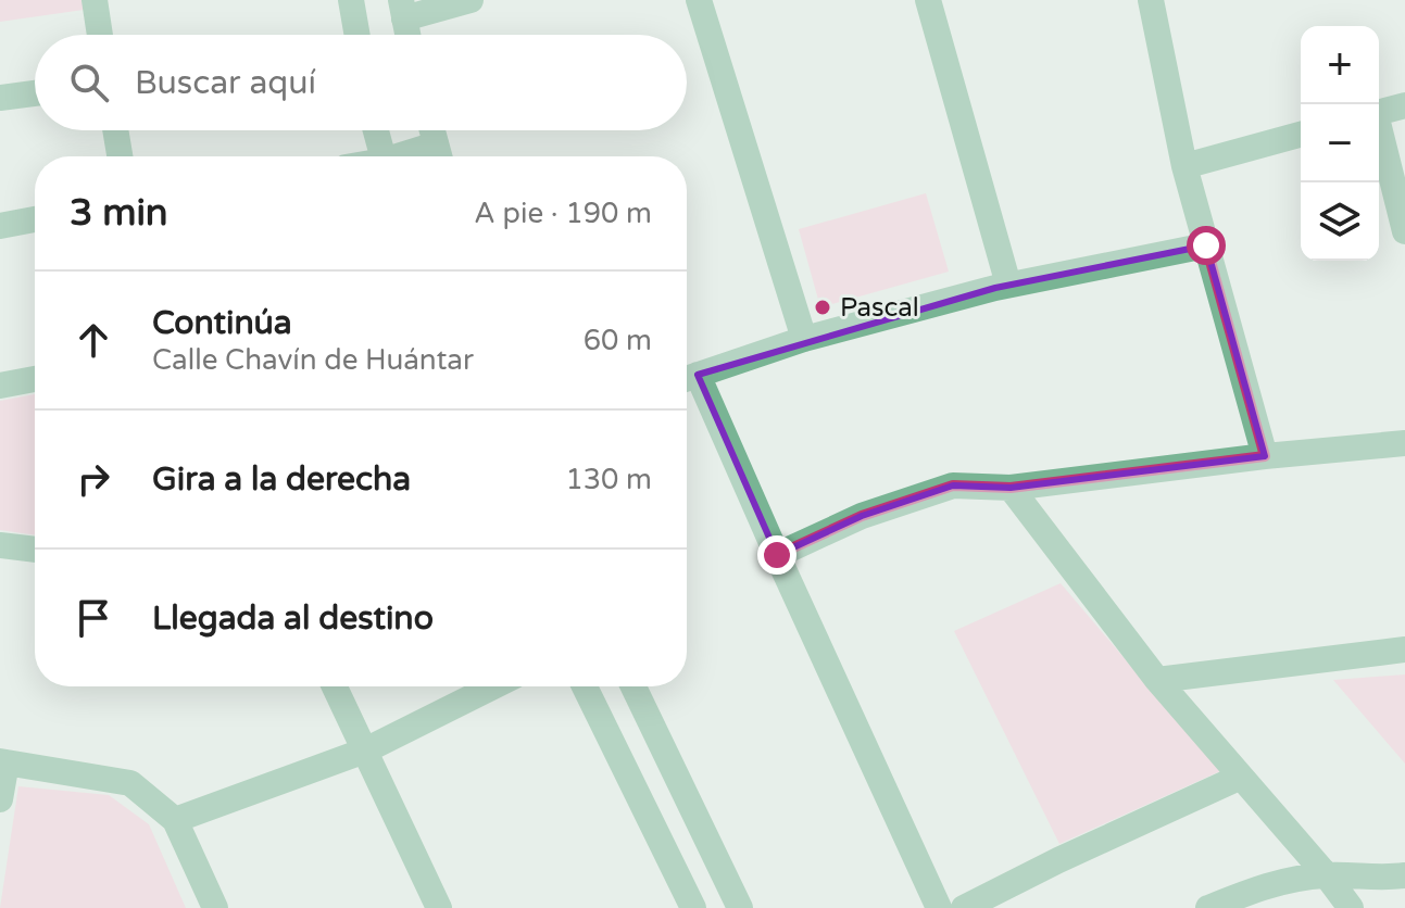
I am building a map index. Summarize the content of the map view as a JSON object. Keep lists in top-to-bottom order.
{
  "places": ["Pascal"],
  "page": {
    "map_buttons": ["+", "−"],
    "search": "Buscar aquí",
    "heading": ["3 min", "A pie · 190 m"],
    "list": [
      ["Continúa", "Calle Chavín de Huántar", "60 m"],
      ["Gira a la derecha", "130 m"],
      "Llegada al destino"
    ]
  }
}
